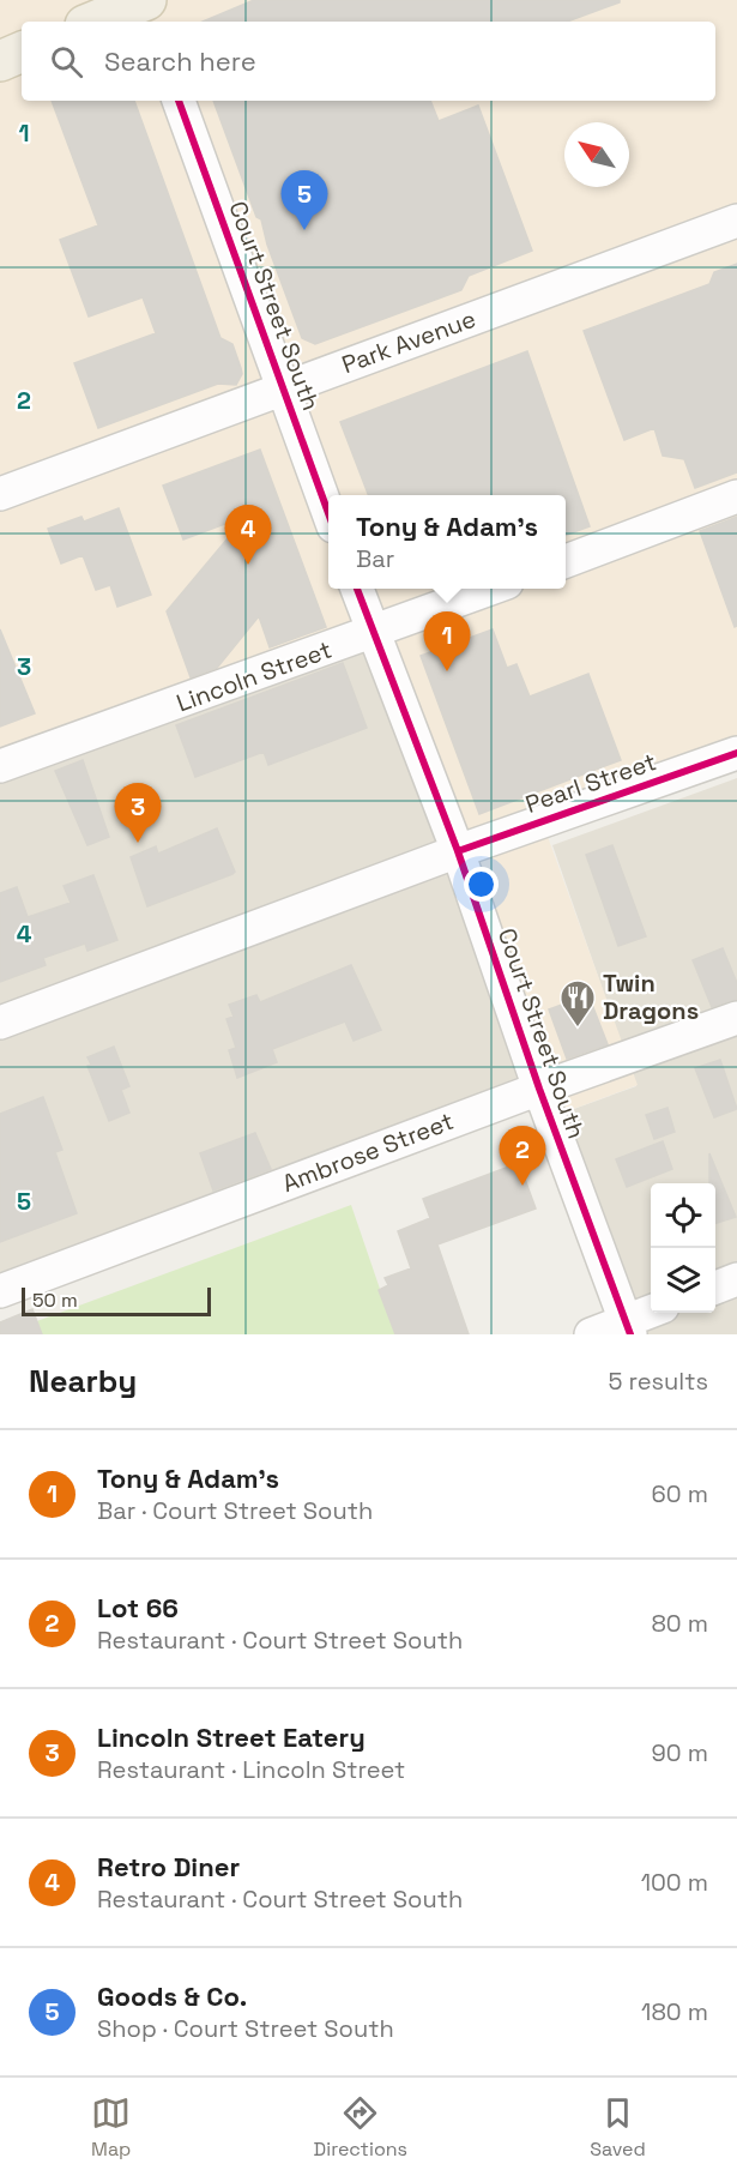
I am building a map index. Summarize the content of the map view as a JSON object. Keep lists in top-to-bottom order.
{
  "streets": {
    "street": [
      "Court Street South",
      "Park Avenue",
      "Lincoln Street",
      "Pearl Street",
      "Ambrose Street"
    ]
  },
  "crossings": [
    ["Court Street South", "Park Avenue"],
    ["Court Street South", "Lincoln Street"],
    ["Court Street South", "Pearl Street"],
    ["Court Street South", "Ambrose Street"]
  ],
  "places": {
    "restaurant": ["Twin Dragons"]
  },
  "scale_bar": "50 m",
  "north": "top left",
  "page": {
    "search": "Search here",
    "pins": [
      "5",
      "4",
      "1",
      "3",
      "2"
    ],
    "popup": ["Tony & Adam's", "Bar"],
    "scale": "50 m",
    "heading": ["Nearby", "5 results"],
    "list": [
      {
        "mark": "1",
        "name": "Tony & Adam's",
        "note": "Bar · Court Street South",
        "value": "60 m"
      },
      {
        "mark": "2",
        "name": "Lot 66",
        "note": "Restaurant · Court Street South",
        "value": "80 m"
      },
      {
        "mark": "3",
        "name": "Lincoln Street Eatery",
        "note": "Restaurant · Lincoln Street",
        "value": "90 m"
      },
      {
        "mark": "4",
        "name": "Retro Diner",
        "note": "Restaurant · Court Street South",
        "value": "100 m"
      },
      {
        "mark": "5",
        "name": "Goods & Co.",
        "note": "Shop · Court Street South",
        "value": "180 m"
      }
    ],
    "nav": ["Map", "Directions", "Saved"]
  },
  "grid": {
    "rows": [
      "1",
      "2",
      "3",
      "4",
      "5"
    ]
  }
}
